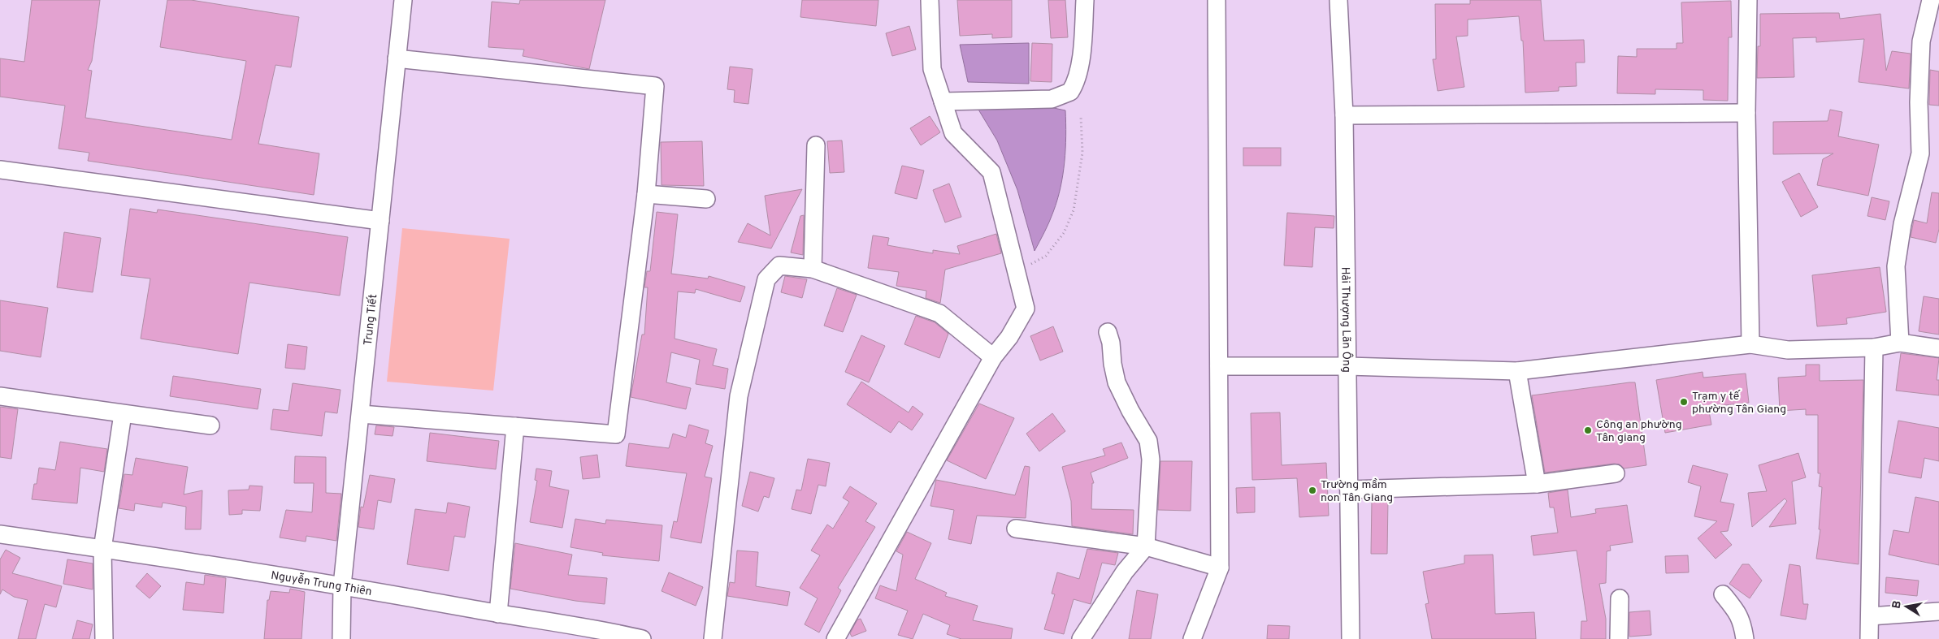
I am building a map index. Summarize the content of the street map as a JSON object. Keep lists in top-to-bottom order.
{
  "streets": {
    "street": ["Trung Tiết", "Hải Thượng Lãn Ông", "Nguyễn Trung Thiên"]
  },
  "crossings": [
    ["Trung Tiết", "Nguyễn Trung Thiên"]
  ],
  "places": ["Trạm y tế phường Tân Giang", "Công an phường Tân giang", "Trường mầm non Tân Giang"],
  "north": "left"
}
